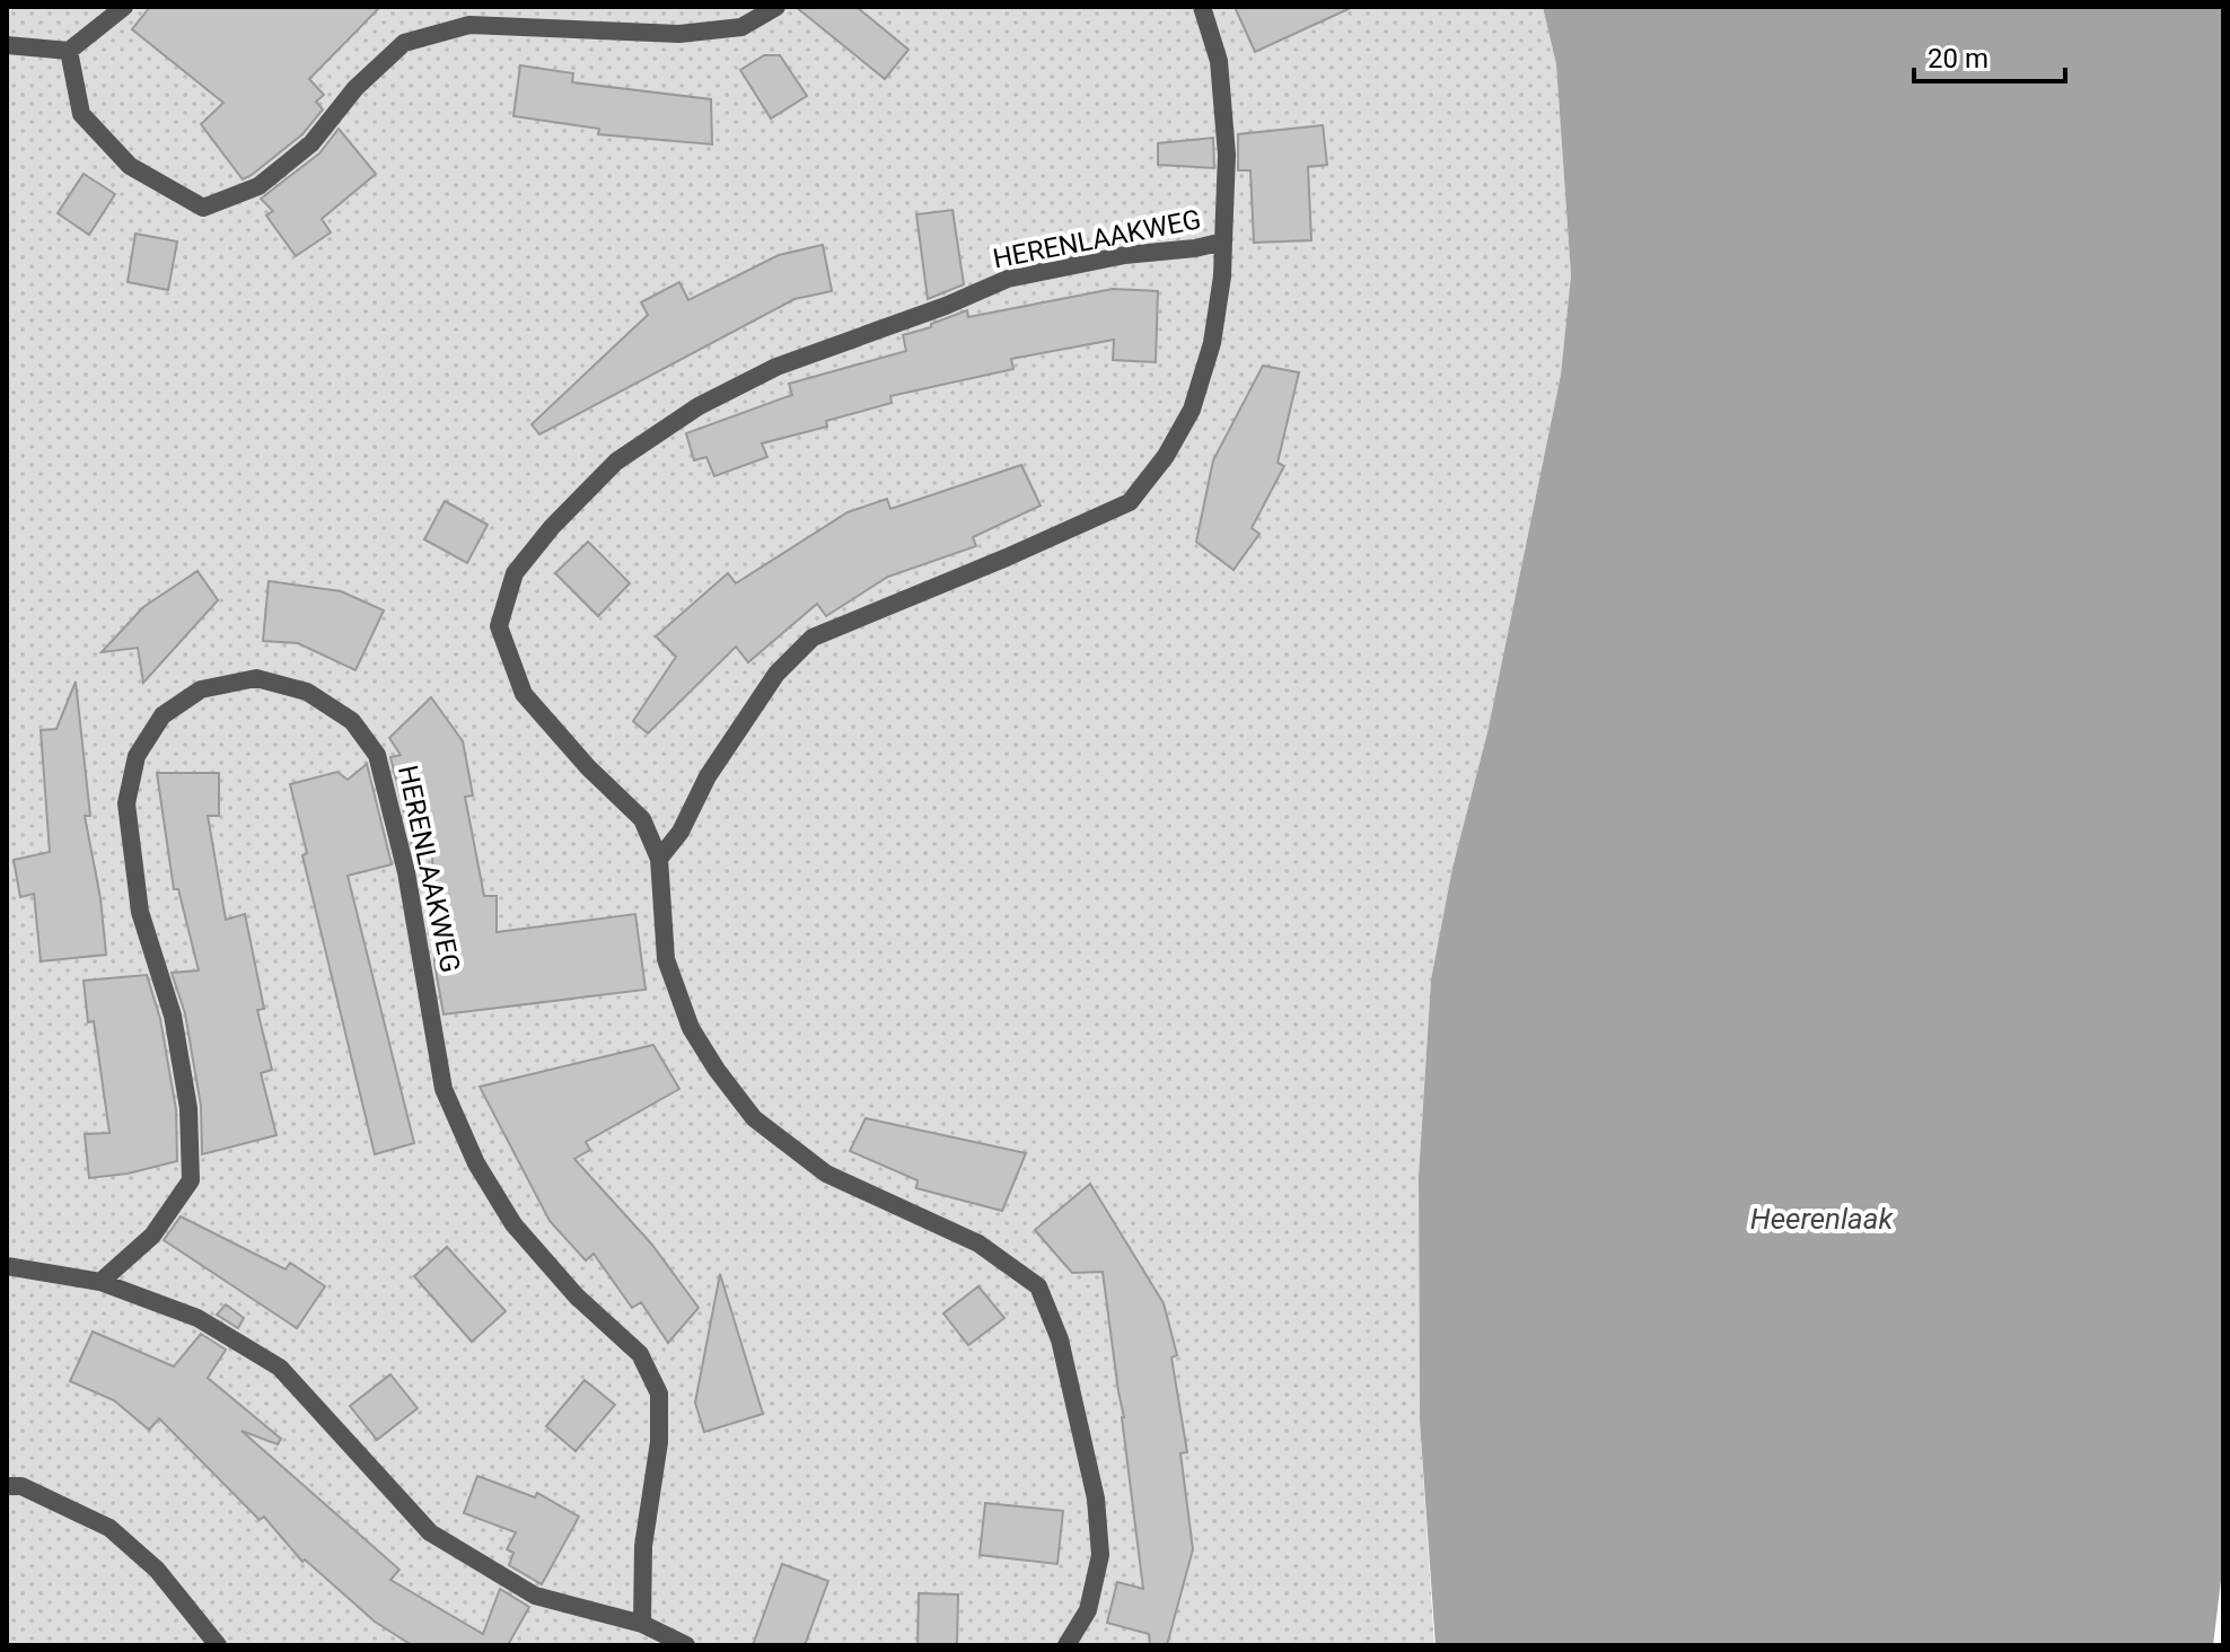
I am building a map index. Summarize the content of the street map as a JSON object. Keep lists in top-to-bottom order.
{
  "streets": {
    "lane": ["HERENLAAKWEG"]
  },
  "water": ["Heerenlaak"],
  "scale_bar": "20 m"
}
